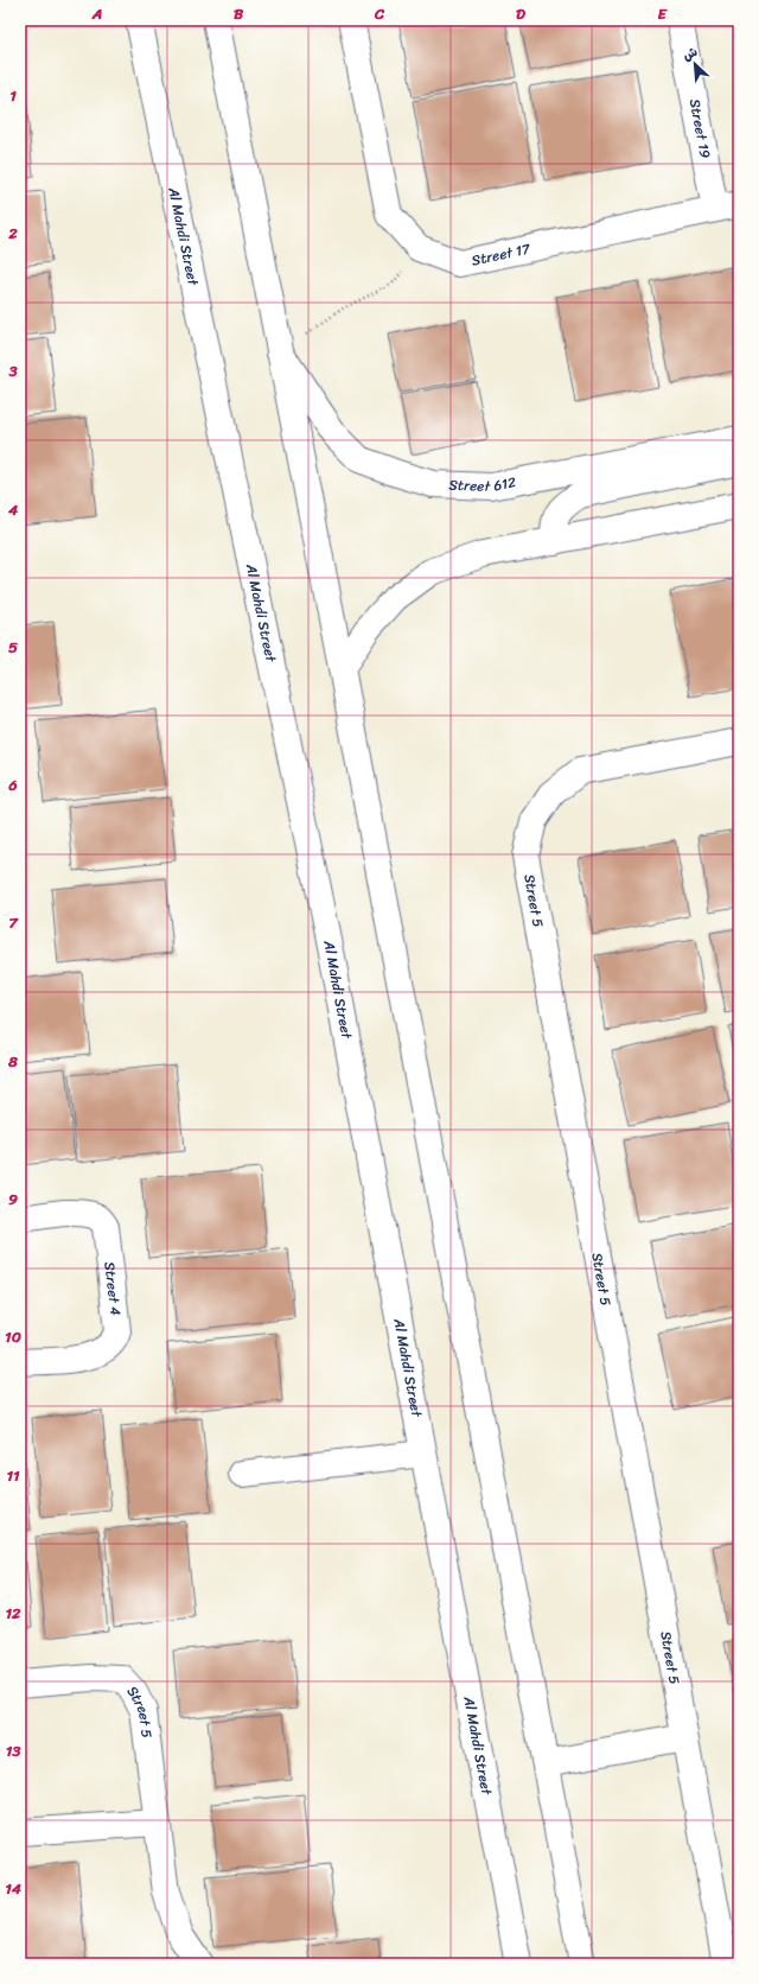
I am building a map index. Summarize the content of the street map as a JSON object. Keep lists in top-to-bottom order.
{
  "streets": {
    "street": [
      "Street 19",
      "Al Mahdi Street",
      "Street 17",
      "Street 612",
      "Street 5",
      "Street 4"
    ]
  },
  "crossings": [
    ["Street 19", "Street 17"]
  ],
  "north": "top left",
  "grid": {
    "columns": [
      "A",
      "B",
      "C",
      "D",
      "E"
    ],
    "rows": [
      "1",
      "2",
      "3",
      "4",
      "5",
      "6",
      "7",
      "8",
      "9",
      "10",
      "11",
      "12",
      "13",
      "14"
    ]
  }
}
